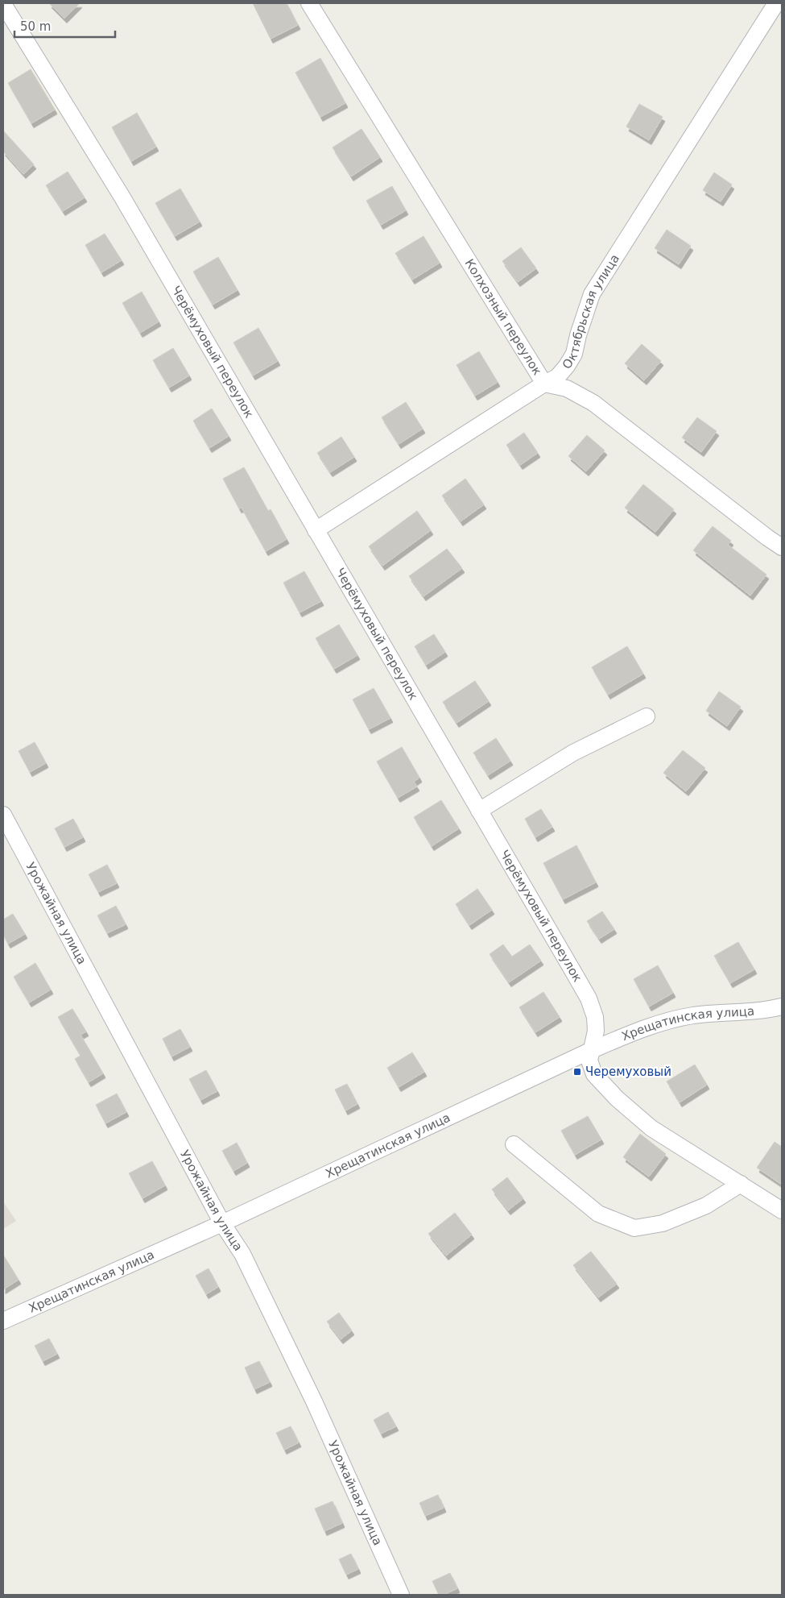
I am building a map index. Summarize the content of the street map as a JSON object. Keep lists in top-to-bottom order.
{
  "streets": {
    "street": [
      "Октябрьская улица",
      "Колхозный переулок",
      "Черёмуховый переулок",
      "Урожайная улица",
      "Хрещатинская улица"
    ]
  },
  "crossings": [
    ["Октябрьская улица", "Колхозный переулок"],
    ["Октябрьская улица", "Черёмуховый переулок"],
    ["Черёмуховый переулок", "Хрещатинская улица"],
    ["Урожайная улица", "Хрещатинская улица"]
  ],
  "places": {
    "transit": ["Черемуховый"]
  },
  "scale_bar": "50 m"
}
